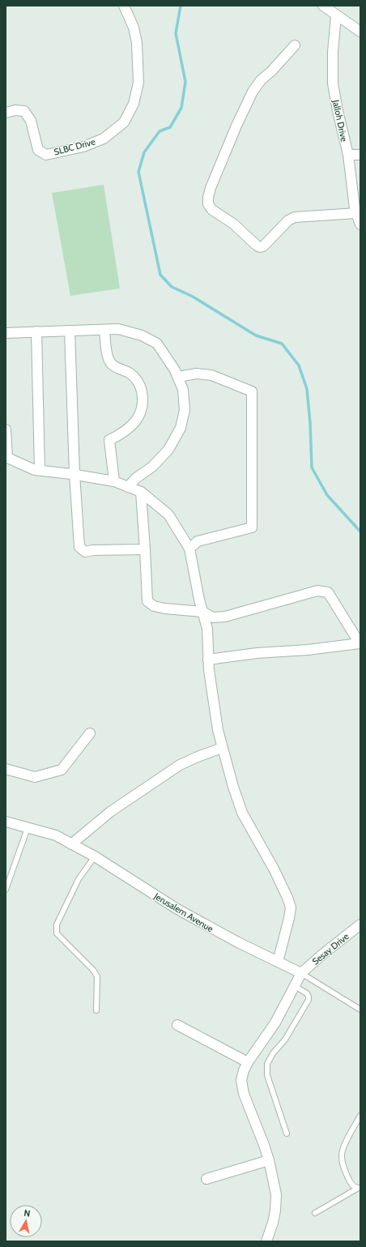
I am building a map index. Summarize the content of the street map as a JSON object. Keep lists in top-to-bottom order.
{
  "streets": {
    "street": [
      "Jalloh Drive",
      "SLBC Drive",
      "Jerusalem Avenue",
      "Sesay Drive"
    ]
  },
  "crossings": [
    ["Jerusalem Avenue", "Sesay Drive"]
  ],
  "north": "top"
}
